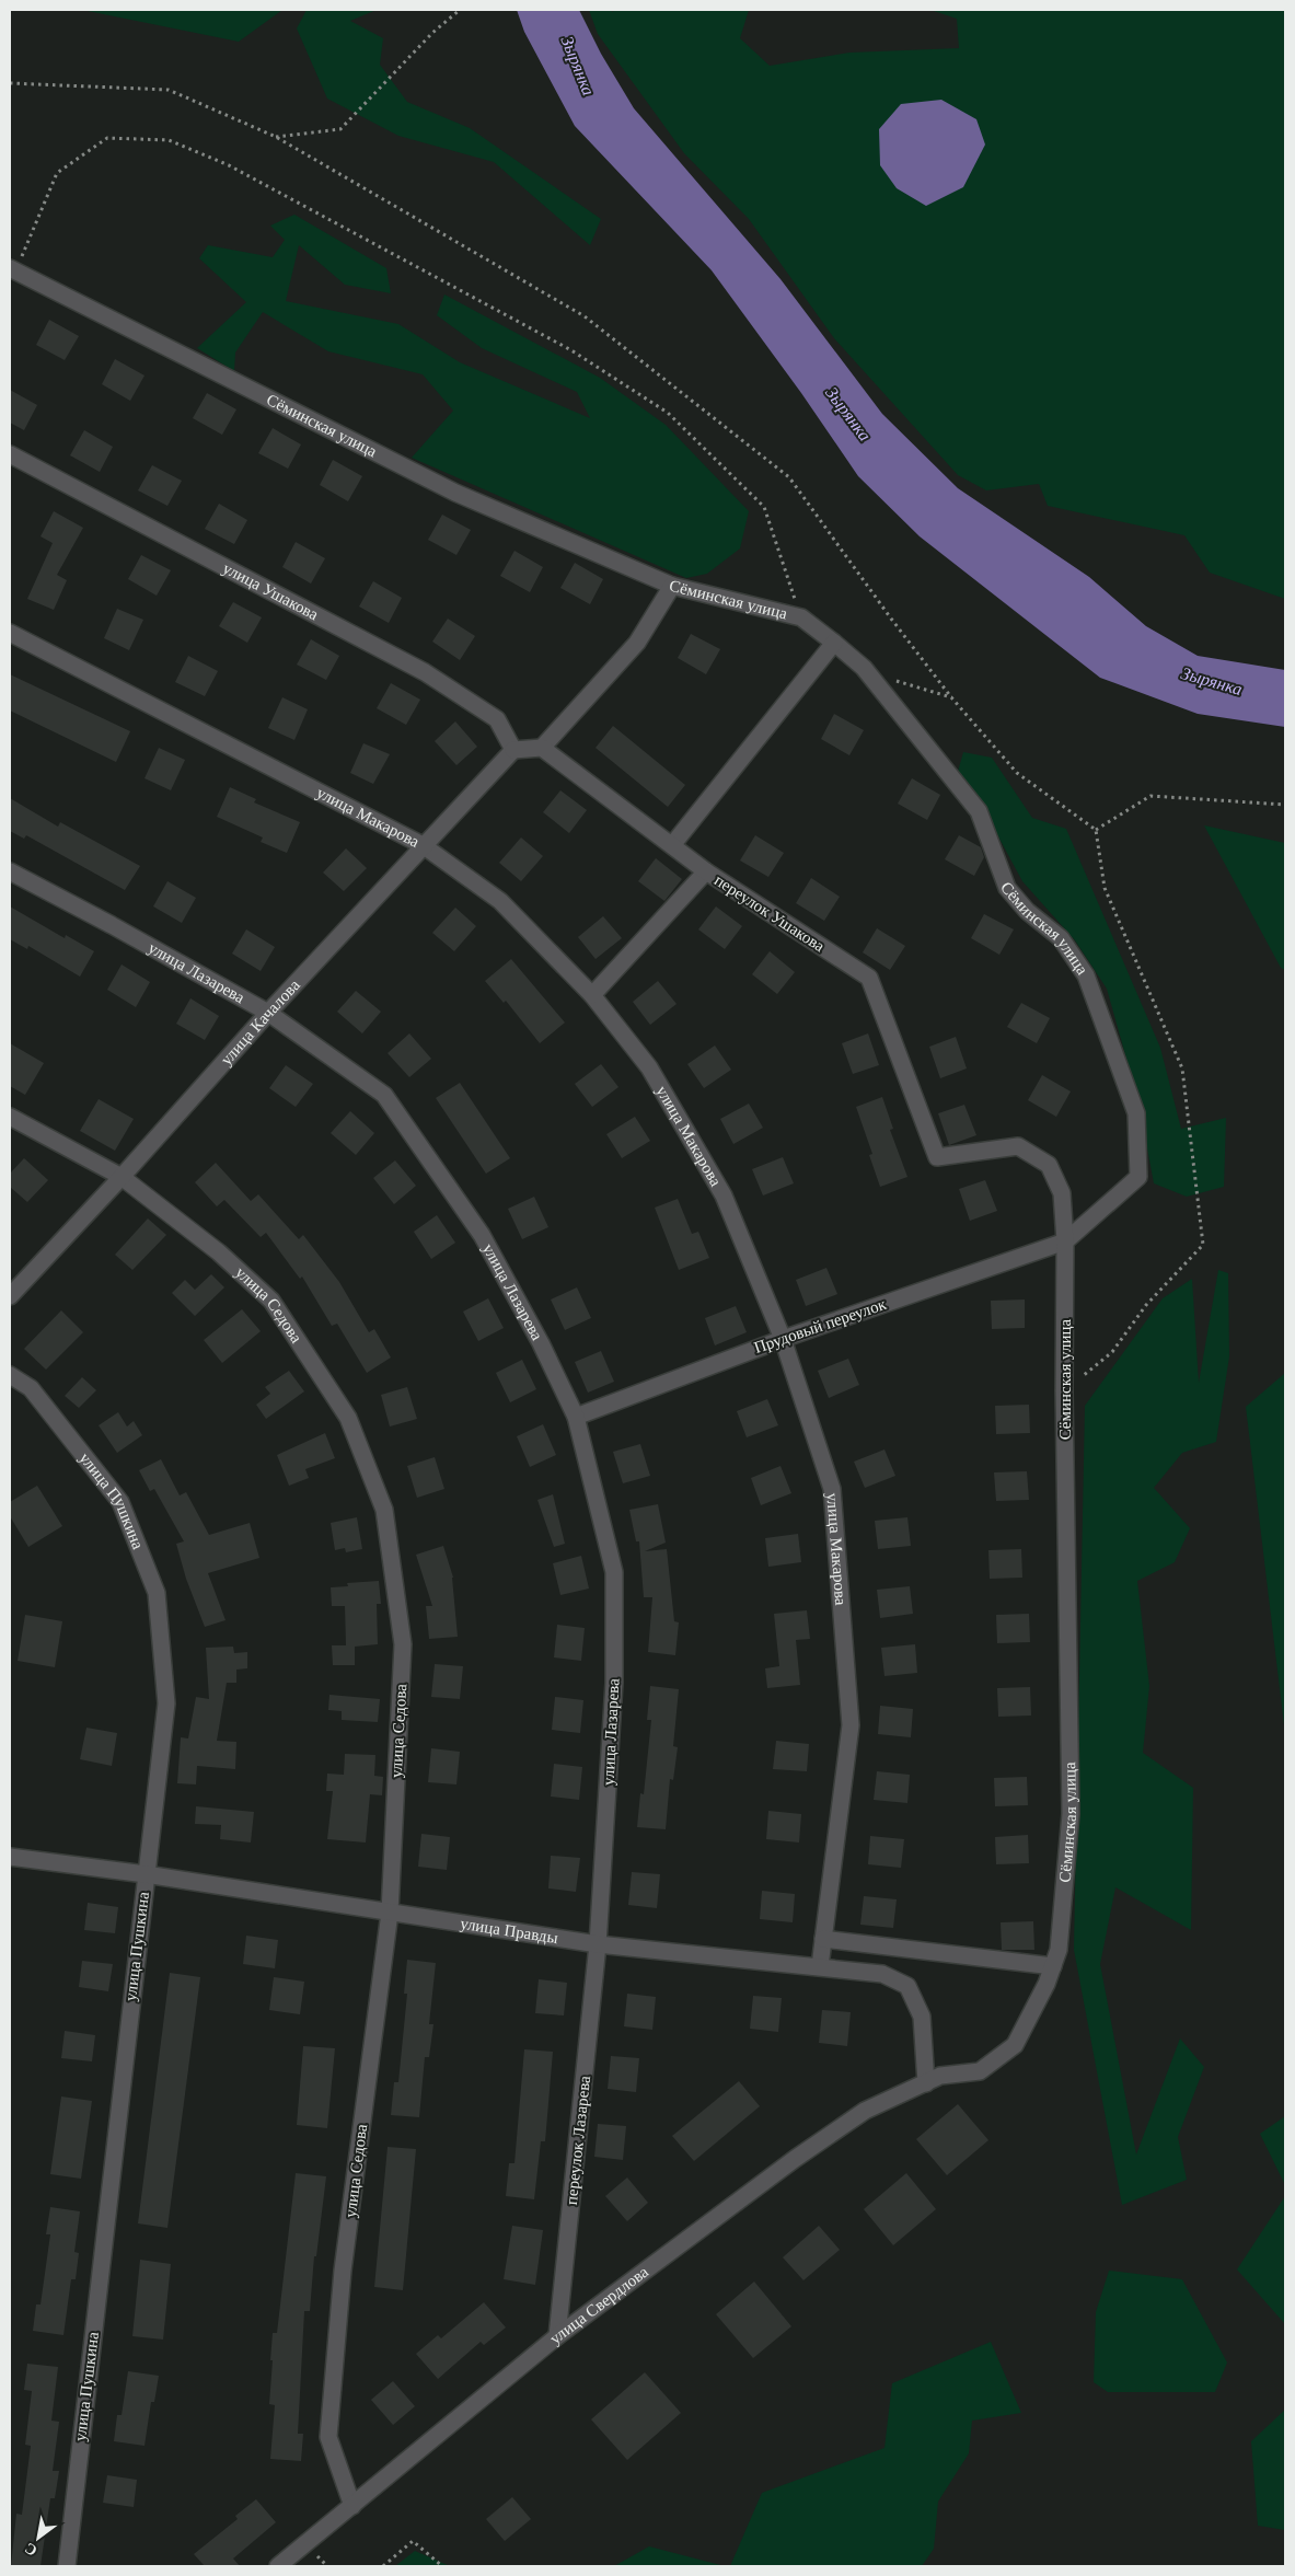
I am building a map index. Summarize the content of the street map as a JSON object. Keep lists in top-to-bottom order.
{
  "streets": {
    "street": [
      "Сёминская улица",
      "улица Ушакова",
      "улица Макарова",
      "переулок Ушакова",
      "улица Лазарева",
      "улица Качалова",
      "улица Седова",
      "Прудовый переулок",
      "улица Пушкина",
      "улица Правды",
      "переулок Лазарева",
      "улица Свердлова"
    ]
  },
  "crossings": [
    ["Сёминская улица", "переулок Ушакова"],
    ["Сёминская улица", "Прудовый переулок"],
    ["Сёминская улица", "улица Правды"],
    ["Сёминская улица", "улица Свердлова"],
    ["улица Ушакова", "улица Качалова"],
    ["улица Макарова", "улица Качалова"],
    ["улица Макарова", "Прудовый переулок"],
    ["улица Макарова", "улица Правды"],
    ["переулок Ушакова", "Прудовый переулок"],
    ["улица Лазарева", "улица Качалова"],
    ["улица Лазарева", "Прудовый переулок"],
    ["улица Лазарева", "улица Правды"],
    ["улица Лазарева", "переулок Лазарева"],
    ["улица Качалова", "улица Седова"],
    ["улица Седова", "улица Правды"],
    ["улица Седова", "улица Свердлова"],
    ["улица Пушкина", "улица Правды"],
    ["улица Правды", "переулок Лазарева"],
    ["улица Правды", "улица Свердлова"],
    ["переулок Лазарева", "улица Свердлова"]
  ],
  "water": ["Зырянка"],
  "north": "bottom left"
}
